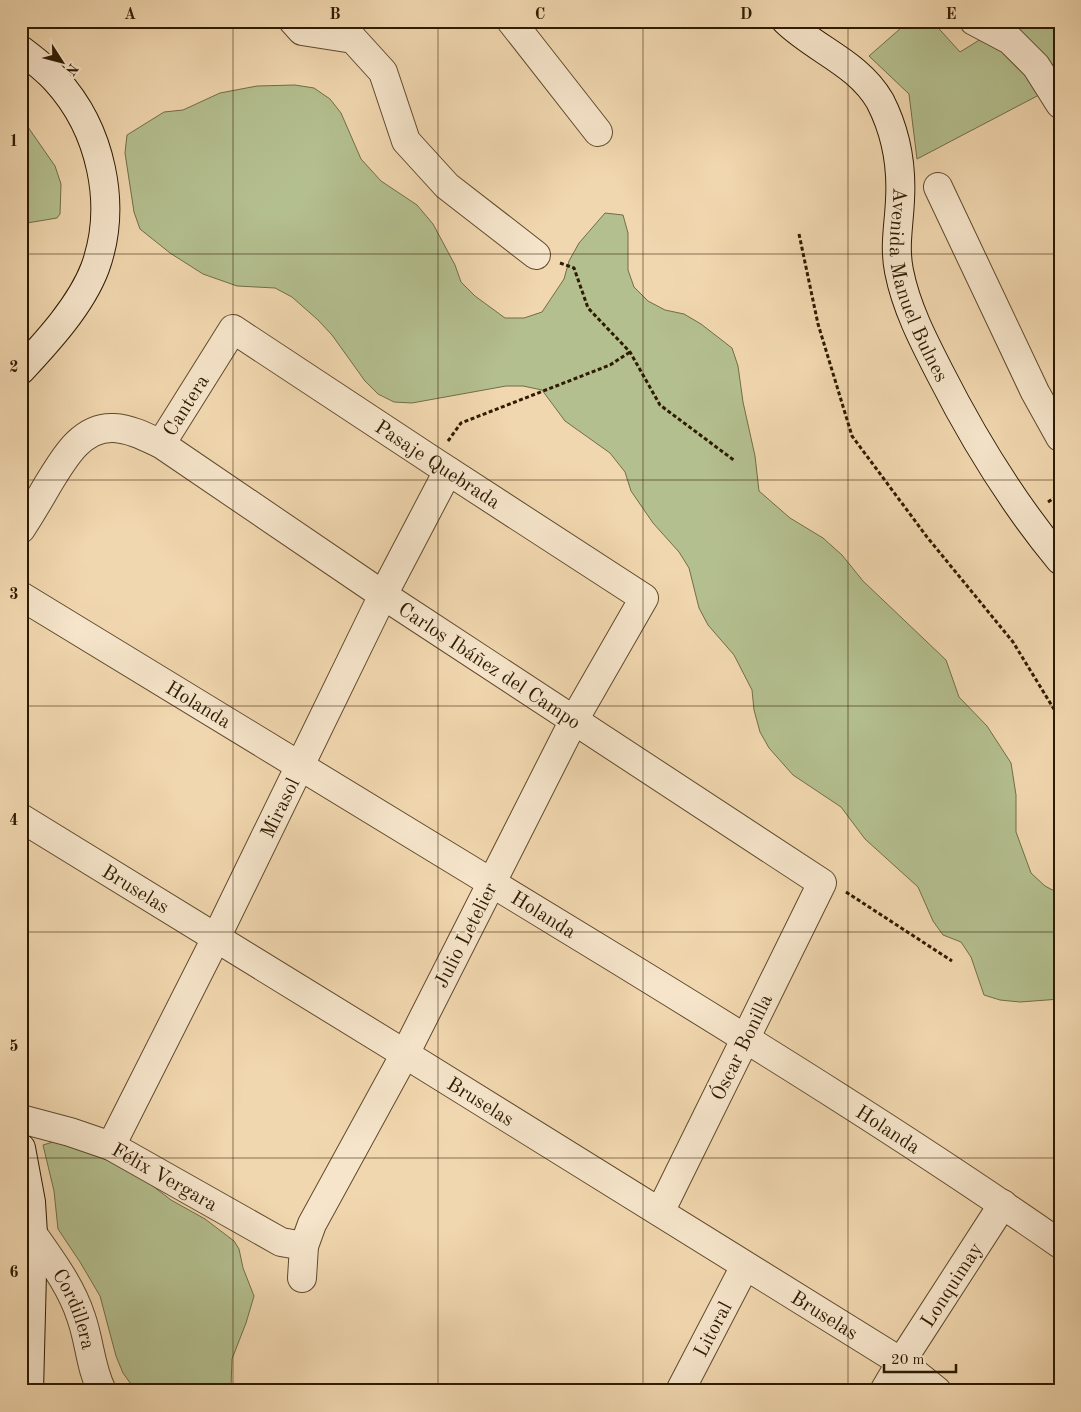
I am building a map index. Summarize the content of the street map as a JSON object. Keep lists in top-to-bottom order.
{
  "streets": {
    "street": [
      "Avenida Manuel Bulnes",
      "Cantera",
      "Pasaje Quebrada",
      "Carlos Ibáñez del Campo",
      "Holanda",
      "Mirasol",
      "Bruselas",
      "Julio Letelier",
      "Óscar Bonilla",
      "Félix Vergara",
      "Lonquimay",
      "Cordillera",
      "Litoral"
    ]
  },
  "crossings": [
    ["Cantera", "Pasaje Quebrada"],
    ["Cantera", "Carlos Ibáñez del Campo"],
    ["Pasaje Quebrada", "Mirasol"],
    ["Pasaje Quebrada", "Julio Letelier"],
    ["Carlos Ibáñez del Campo", "Mirasol"],
    ["Carlos Ibáñez del Campo", "Julio Letelier"],
    ["Carlos Ibáñez del Campo", "Óscar Bonilla"],
    ["Holanda", "Mirasol"],
    ["Holanda", "Julio Letelier"],
    ["Holanda", "Óscar Bonilla"],
    ["Holanda", "Lonquimay"],
    ["Mirasol", "Bruselas"],
    ["Mirasol", "Félix Vergara"],
    ["Bruselas", "Julio Letelier"],
    ["Bruselas", "Óscar Bonilla"],
    ["Bruselas", "Lonquimay"],
    ["Bruselas", "Litoral"],
    ["Julio Letelier", "Félix Vergara"]
  ],
  "scale_bar": "20 m",
  "north": "bottom right",
  "grid": {
    "columns": [
      "A",
      "B",
      "C",
      "D",
      "E"
    ],
    "rows": [
      "1",
      "2",
      "3",
      "4",
      "5",
      "6"
    ]
  }
}
